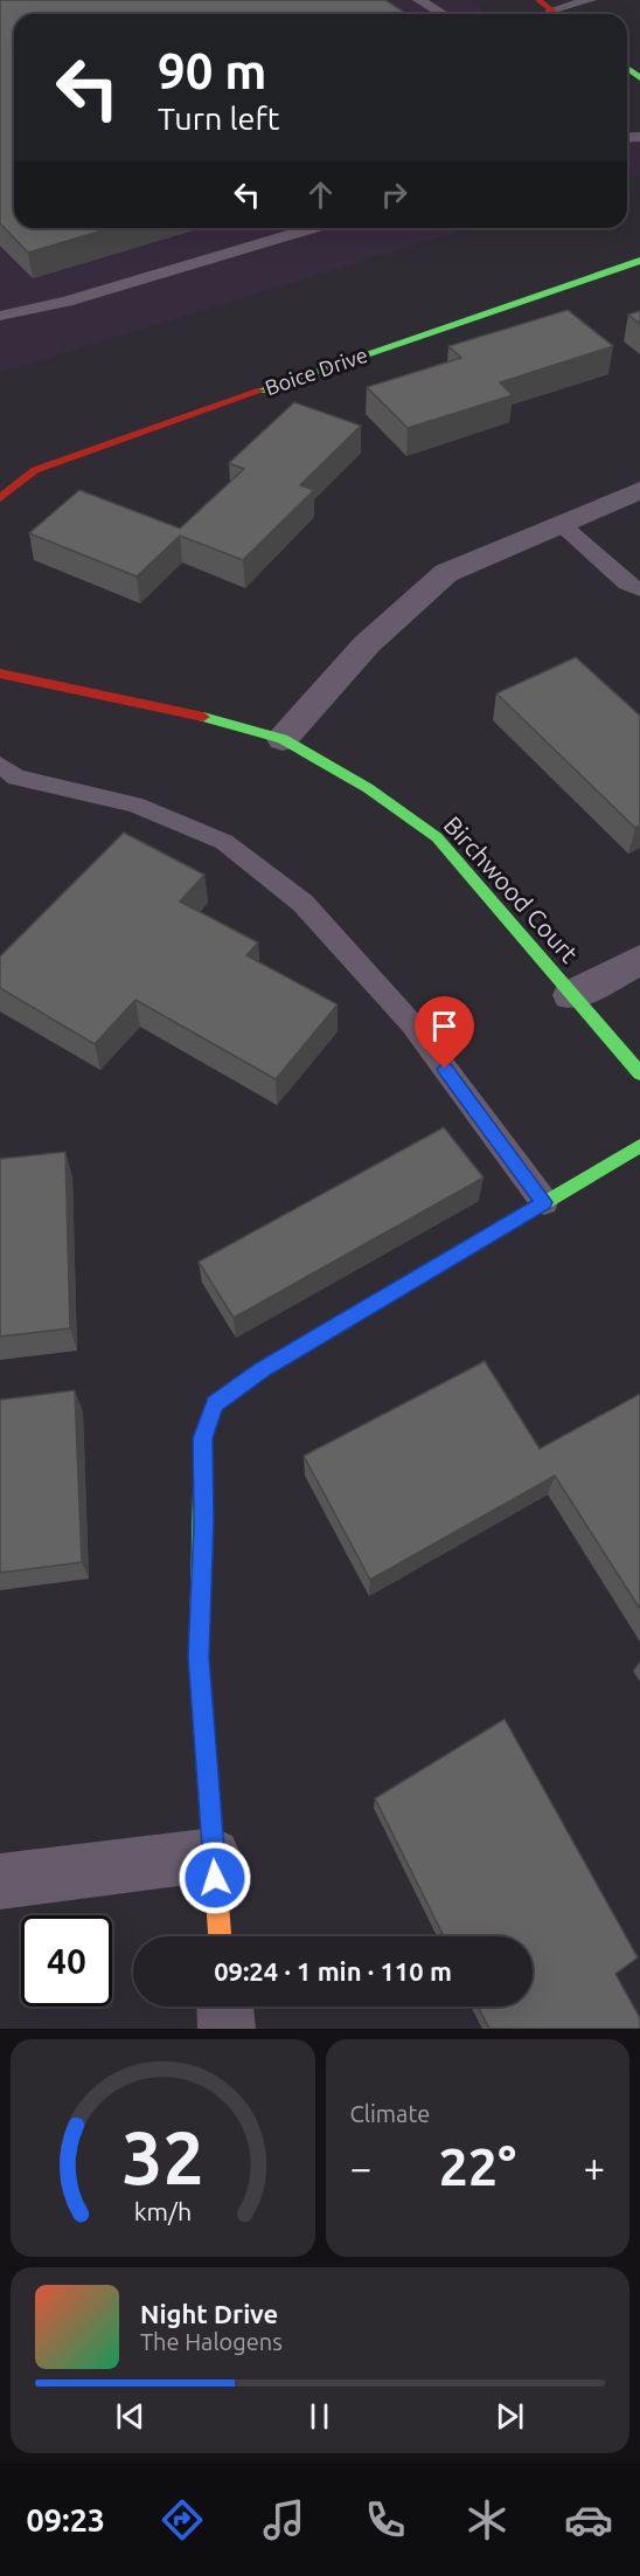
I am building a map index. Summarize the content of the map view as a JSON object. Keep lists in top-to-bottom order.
{
  "streets": {
    "street": ["Boice Drive", "Birchwood Court"]
  },
  "page": {
    "turn": ["90 m", "Turn left"],
    "limit": "40",
    "trip": "09:24 · 1 min · 110 m",
    "tile": "Climate",
    "heat": ["−", "22°", "+"],
    "song": ["Night Drive", "The Halogens"],
    "tabs": "09:23",
    "gauge": ["32", "km/h"]
  }
}
